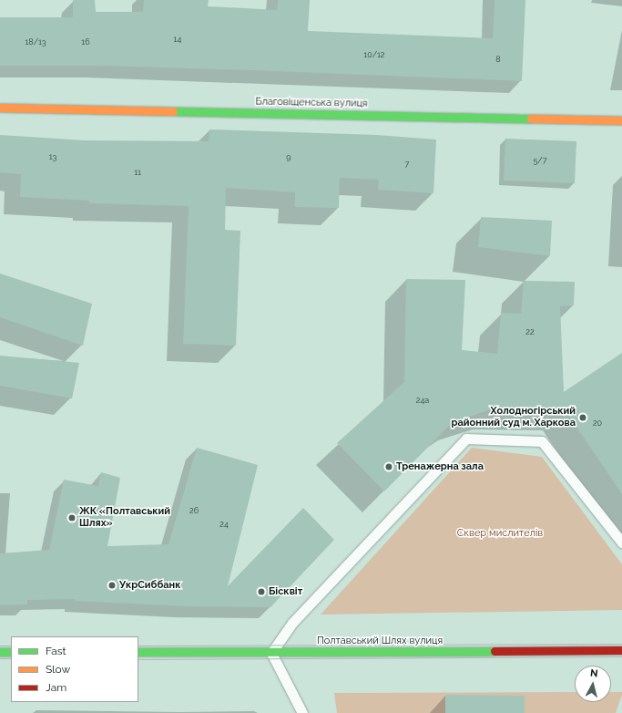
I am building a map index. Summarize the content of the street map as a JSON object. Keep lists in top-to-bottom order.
{
  "streets": {
    "street": ["Благовіщенська вулиця", "Полтавський Шлях вулиця"]
  },
  "parks": ["Сквер мислителів"],
  "places": [
    "Холодногірський районний суд м. Харкова",
    "Тренажерна зала",
    "ЖК «Полтавський Шлях»",
    "УкрСиббанк",
    "Бісквіт"
  ],
  "house_numbers": [
    "14",
    "18/13",
    "16",
    "10/12",
    "8",
    "13",
    "9",
    "5/7",
    "7",
    "11",
    "22",
    "24а",
    "20",
    "26",
    "24"
  ],
  "legend": ["Fast", "Slow", "Jam"],
  "north": "top"
}
